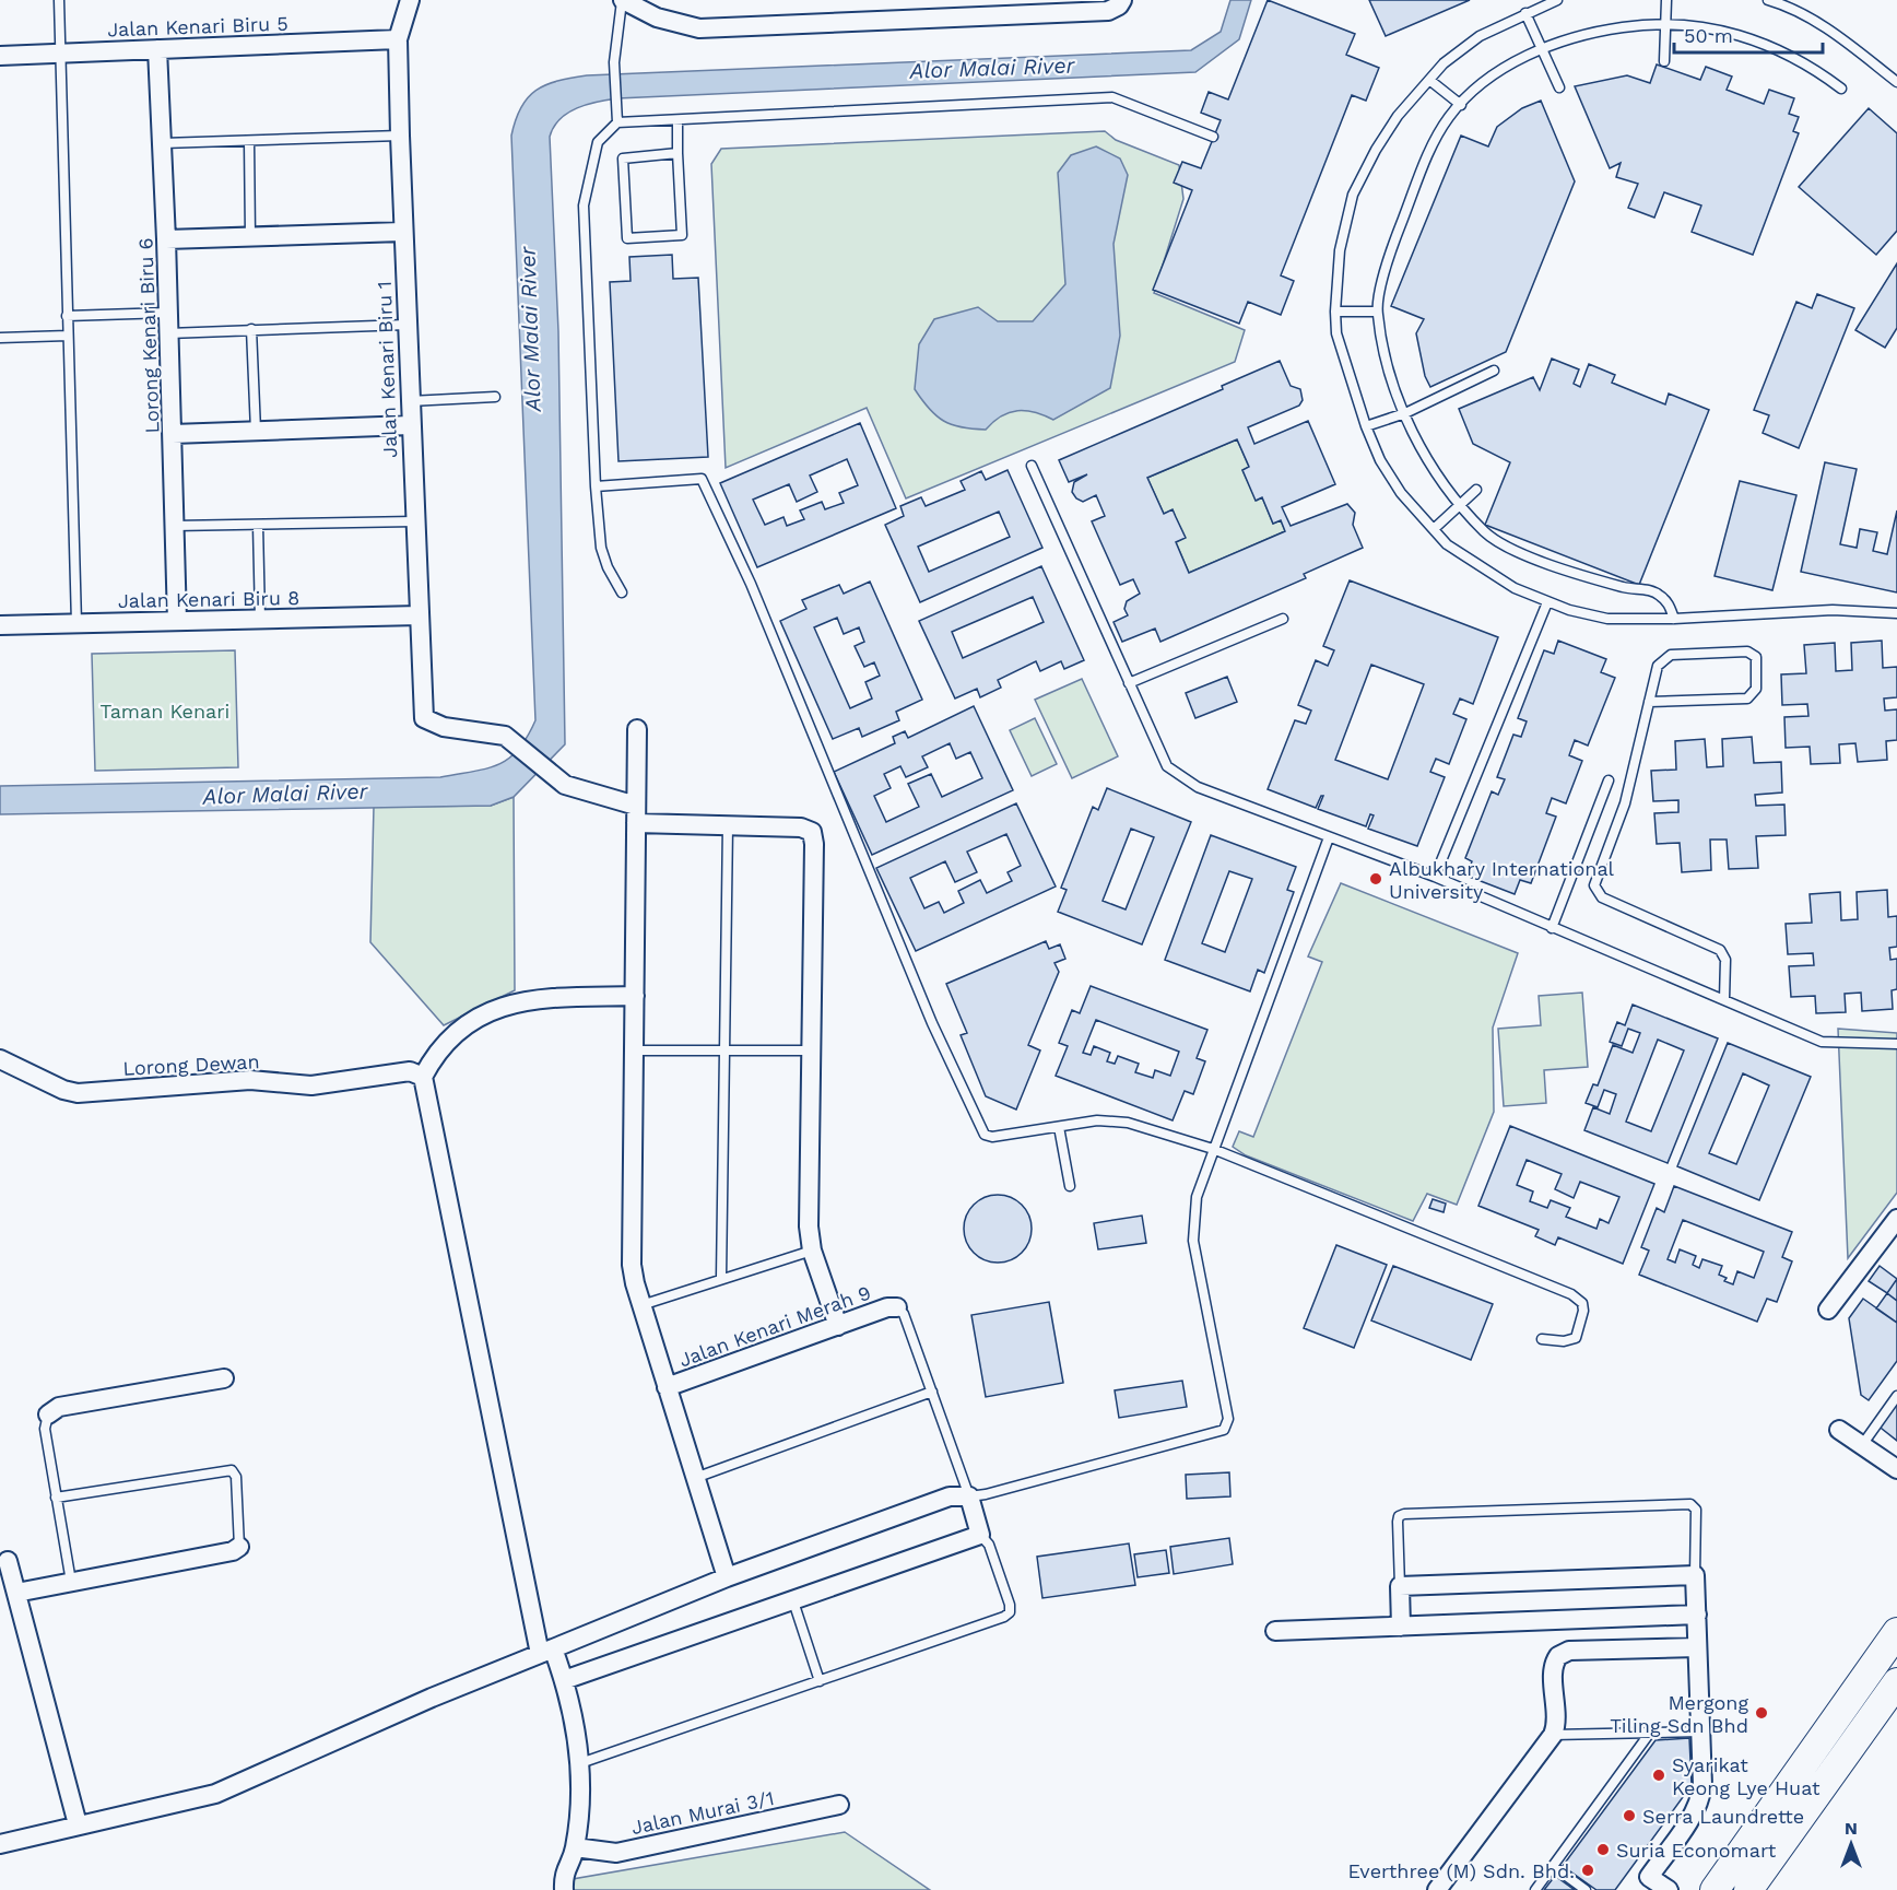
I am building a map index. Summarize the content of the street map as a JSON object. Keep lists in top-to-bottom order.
{
  "streets": {
    "street": [
      "Jalan Kenari Biru 5",
      "Lorong Kenari Biru 6",
      "Jalan Kenari Biru 1",
      "Jalan Kenari Biru 8",
      "Lorong Dewan",
      "Jalan Kenari Merah 9",
      "Jalan Murai 3/1"
    ]
  },
  "crossings": [
    ["Jalan Kenari Biru 5", "Lorong Kenari Biru 6"],
    ["Jalan Kenari Biru 5", "Jalan Kenari Biru 1"],
    ["Lorong Kenari Biru 6", "Jalan Kenari Biru 8"],
    ["Jalan Kenari Biru 1", "Jalan Kenari Biru 8"]
  ],
  "water": ["Alor Malai River"],
  "parks": ["Taman Kenari"],
  "places": [
    "Albukhary International University",
    "Mergong Tiling Sdn Bhd",
    "Syarikat Keong Lye Huat",
    "Serra Laundrette",
    "Suria Economart",
    "Everthree (M) Sdn. Bhd."
  ],
  "scale_bar": "50 m",
  "north": "top"
}
